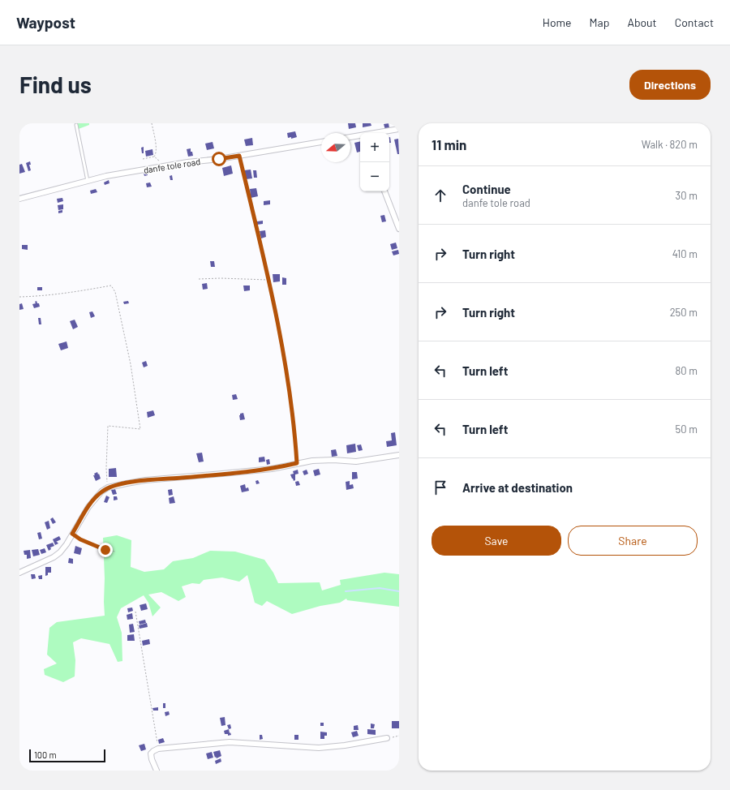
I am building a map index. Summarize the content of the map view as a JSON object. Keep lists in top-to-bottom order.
{
  "streets": {
    "street": ["danfe tole road"]
  },
  "scale_bar": "100 m",
  "north": "left",
  "page": {
    "header": "Waypost",
    "nav": [
      "Home",
      "Map",
      "About",
      "Contact"
    ],
    "buttons": [
      "Directions",
      ["Save", "Share"]
    ],
    "title": "Find us",
    "heading": ["11 min", "Walk · 820 m"],
    "map_buttons": ["+", "−"],
    "list": [
      ["Continue", "danfe tole road", "30 m"],
      ["Turn right", "410 m"],
      ["Turn right", "250 m"],
      ["Turn left", "80 m"],
      ["Turn left", "50 m"],
      "Arrive at destination"
    ],
    "scale": "100 m"
  }
}
